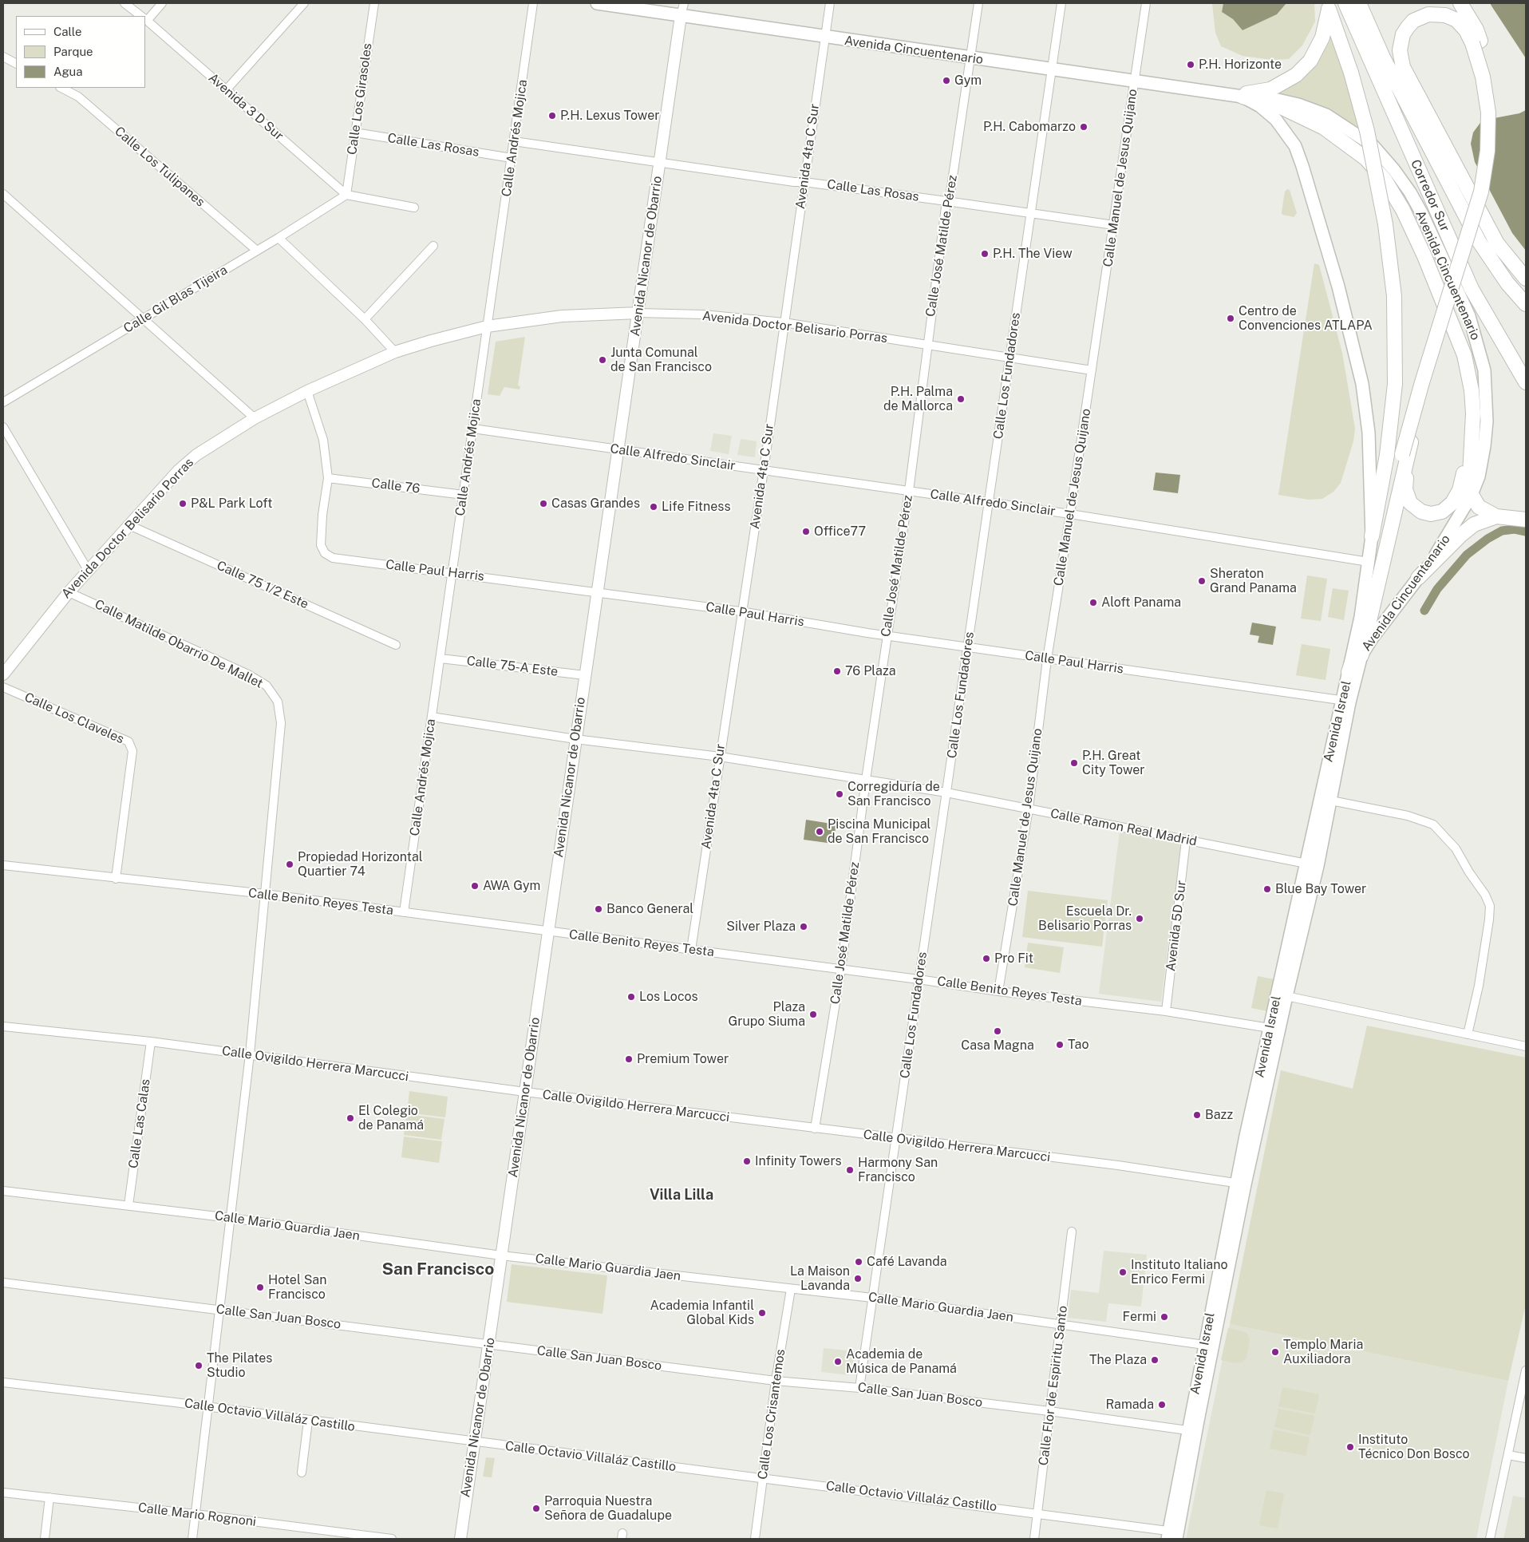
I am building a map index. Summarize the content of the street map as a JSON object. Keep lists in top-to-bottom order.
{
  "streets": {
    "highway": ["Corredor Sur"],
    "main road": [
      "Avenida Cincuentenario",
      "Avenida Nicanor de Obarrio",
      "Avenida Doctor Belisario Porras",
      "Avenida Israel"
    ],
    "street": [
      "Calle Los Girasoles",
      "Avenida 3 D Sur",
      "Calle Andrés Mojica",
      "Calle Las Rosas",
      "Avenida 4ta C Sur",
      "Calle Los Tulipanes",
      "Calle Manuel de Jesus Quijano",
      "Calle José Matilde Pérez",
      "Calle Gil Blas Tijeira",
      "Calle Los Fundadores",
      "Calle Alfredo Sinclair",
      "Calle 76",
      "Calle Paul Harris",
      "Calle 75 1/2 Este",
      "Calle Matilde Obarrio De Mallet",
      "Calle 75-A Este",
      "Calle Los Claveles",
      "Calle Ramon Real Madrid",
      "Calle Benito Reyes Testa",
      "Avenida 5D Sur",
      "Calle Ovigildo Herrera Marcucci",
      "Calle Las Calas",
      "Calle Mario Guardia Jaen",
      "Calle San Juan Bosco",
      "Calle Flor de Espiritu Santo",
      "Calle Los Crisantemos",
      "Calle Octavio Villaláz Castillo",
      "Calle Mario Rognoni"
    ]
  },
  "crossings": [
    ["Avenida Cincuentenario", "Avenida 4ta C Sur"],
    ["Avenida Cincuentenario", "Calle Manuel de Jesus Quijano"],
    ["Avenida Cincuentenario", "Calle José Matilde Pérez"],
    ["Avenida Cincuentenario", "Avenida Nicanor de Obarrio"],
    ["Avenida Cincuentenario", "Calle Los Fundadores"],
    ["Avenida Cincuentenario", "Calle Paul Harris"],
    ["Avenida Cincuentenario", "Avenida Israel"],
    ["Calle Los Girasoles", "Avenida 3 D Sur"],
    ["Calle Los Girasoles", "Calle Las Rosas"],
    ["Calle Los Girasoles", "Calle Gil Blas Tijeira"],
    ["Avenida 3 D Sur", "Calle Gil Blas Tijeira"],
    ["Calle Andrés Mojica", "Calle Las Rosas"],
    ["Calle Andrés Mojica", "Avenida Doctor Belisario Porras"],
    ["Calle Andrés Mojica", "Calle Alfredo Sinclair"],
    ["Calle Andrés Mojica", "Calle 76"],
    ["Calle Andrés Mojica", "Calle Paul Harris"],
    ["Calle Andrés Mojica", "Calle 75-A Este"],
    ["Calle Andrés Mojica", "Calle Ramon Real Madrid"],
    ["Calle Andrés Mojica", "Calle Benito Reyes Testa"],
    ["Calle Las Rosas", "Avenida 4ta C Sur"],
    ["Calle Las Rosas", "Calle Manuel de Jesus Quijano"],
    ["Calle Las Rosas", "Calle José Matilde Pérez"],
    ["Calle Las Rosas", "Avenida Nicanor de Obarrio"],
    ["Calle Las Rosas", "Calle Los Fundadores"],
    ["Avenida 4ta C Sur", "Avenida Doctor Belisario Porras"],
    ["Avenida 4ta C Sur", "Calle Alfredo Sinclair"],
    ["Avenida 4ta C Sur", "Calle Paul Harris"],
    ["Avenida 4ta C Sur", "Calle Ramon Real Madrid"],
    ["Avenida 4ta C Sur", "Calle Benito Reyes Testa"],
    ["Calle Los Tulipanes", "Calle Gil Blas Tijeira"],
    ["Calle Manuel de Jesus Quijano", "Avenida Doctor Belisario Porras"],
    ["Calle Manuel de Jesus Quijano", "Calle Alfredo Sinclair"],
    ["Calle Manuel de Jesus Quijano", "Calle Paul Harris"],
    ["Calle Manuel de Jesus Quijano", "Calle Ramon Real Madrid"],
    ["Calle Manuel de Jesus Quijano", "Calle Benito Reyes Testa"],
    ["Calle José Matilde Pérez", "Avenida Doctor Belisario Porras"],
    ["Calle José Matilde Pérez", "Calle Alfredo Sinclair"],
    ["Calle José Matilde Pérez", "Calle Paul Harris"],
    ["Calle José Matilde Pérez", "Calle Ramon Real Madrid"],
    ["Calle José Matilde Pérez", "Calle Benito Reyes Testa"],
    ["Calle José Matilde Pérez", "Calle Ovigildo Herrera Marcucci"],
    ["Avenida Nicanor de Obarrio", "Avenida Doctor Belisario Porras"],
    ["Avenida Nicanor de Obarrio", "Calle Alfredo Sinclair"],
    ["Avenida Nicanor de Obarrio", "Calle Paul Harris"],
    ["Avenida Nicanor de Obarrio", "Calle 75-A Este"],
    ["Avenida Nicanor de Obarrio", "Calle Ramon Real Madrid"],
    ["Avenida Nicanor de Obarrio", "Calle Benito Reyes Testa"],
    ["Avenida Nicanor de Obarrio", "Calle Ovigildo Herrera Marcucci"],
    ["Avenida Nicanor de Obarrio", "Calle Mario Guardia Jaen"],
    ["Avenida Nicanor de Obarrio", "Calle San Juan Bosco"],
    ["Avenida Nicanor de Obarrio", "Calle Octavio Villaláz Castillo"],
    ["Avenida Doctor Belisario Porras", "Calle Los Fundadores"],
    ["Avenida Doctor Belisario Porras", "Calle Paul Harris"],
    ["Avenida Doctor Belisario Porras", "Calle 75 1/2 Este"],
    ["Avenida Doctor Belisario Porras", "Calle Matilde Obarrio De Mallet"],
    ["Calle Los Fundadores", "Calle Alfredo Sinclair"],
    ["Calle Los Fundadores", "Calle Paul Harris"],
    ["Calle Los Fundadores", "Calle Ramon Real Madrid"],
    ["Calle Los Fundadores", "Calle Benito Reyes Testa"],
    ["Calle Los Fundadores", "Calle Ovigildo Herrera Marcucci"],
    ["Calle Los Fundadores", "Calle Mario Guardia Jaen"],
    ["Calle Los Fundadores", "Calle San Juan Bosco"],
    ["Calle Alfredo Sinclair", "Avenida Israel"],
    ["Calle 76", "Calle Paul Harris"],
    ["Calle Paul Harris", "Avenida Israel"],
    ["Calle Matilde Obarrio De Mallet", "Calle Benito Reyes Testa"],
    ["Calle Matilde Obarrio De Mallet", "Calle Ovigildo Herrera Marcucci"],
    ["Calle Matilde Obarrio De Mallet", "Calle Mario Guardia Jaen"],
    ["Calle Matilde Obarrio De Mallet", "Calle San Juan Bosco"],
    ["Calle Matilde Obarrio De Mallet", "Calle Octavio Villaláz Castillo"],
    ["Calle Matilde Obarrio De Mallet", "Calle Mario Rognoni"],
    ["Calle Los Claveles", "Calle Benito Reyes Testa"],
    ["Avenida Israel", "Calle Ramon Real Madrid"],
    ["Avenida Israel", "Calle Benito Reyes Testa"],
    ["Avenida Israel", "Calle Ovigildo Herrera Marcucci"],
    ["Avenida Israel", "Calle Mario Guardia Jaen"],
    ["Avenida Israel", "Calle San Juan Bosco"],
    ["Avenida Israel", "Calle Octavio Villaláz Castillo"],
    ["Calle Ramon Real Madrid", "Avenida 5D Sur"],
    ["Calle Benito Reyes Testa", "Avenida 5D Sur"],
    ["Calle Ovigildo Herrera Marcucci", "Calle Las Calas"],
    ["Calle Las Calas", "Calle Mario Guardia Jaen"],
    ["Calle Mario Guardia Jaen", "Calle Flor de Espiritu Santo"],
    ["Calle Mario Guardia Jaen", "Calle Los Crisantemos"],
    ["Calle San Juan Bosco", "Calle Flor de Espiritu Santo"],
    ["Calle San Juan Bosco", "Calle Los Crisantemos"],
    ["Calle Flor de Espiritu Santo", "Calle Octavio Villaláz Castillo"],
    ["Calle Los Crisantemos", "Calle Octavio Villaláz Castillo"]
  ],
  "districts": ["Villa Lilla", "San Francisco"],
  "places": [
    "P.H. Horizonte",
    "Gym",
    "P.H. Lexus Tower",
    "P.H. Cabomarzo",
    "P.H. The View",
    "Centro de Convenciones ATLAPA",
    "Junta Comunal de San Francisco",
    "P.H. Palma de Mallorca",
    "P&L Park Loft",
    "Casas Grandes",
    "Life Fitness",
    "Office77",
    "Sheraton Grand Panama",
    "Aloft Panama",
    "76 Plaza",
    "P.H. Great City Tower",
    "Corregiduría de San Francisco",
    "Piscina Municipal de San Francisco",
    "Propiedad Horizontal Quartier 74",
    "AWA Gym",
    "Blue Bay Tower",
    "Banco General",
    "Escuela Dr. Belisario Porras",
    "Silver Plaza",
    "Pro Fit",
    "Los Locos",
    "Plaza Grupo Siuma",
    "Casa Magna",
    "Tao",
    "Premium Tower",
    "Bazz",
    "El Colegio de Panamá",
    "Infinity Towers",
    "Harmony San Francisco",
    "Café Lavanda",
    "Instituto Italiano Enrico Fermi",
    "La Maison Lavanda",
    "Hotel San Francisco",
    "Academia Infantil Global Kids",
    "Fermi",
    "Templo Maria Auxiliadora",
    "The Plaza",
    "Academia de Música de Panamá",
    "The Pilates Studio",
    "Ramada",
    "Instituto Técnico Don Bosco",
    "Parroquia Nuestra Señora de Guadalupe"
  ],
  "legend": ["Calle", "Parque", "Agua"]
}
